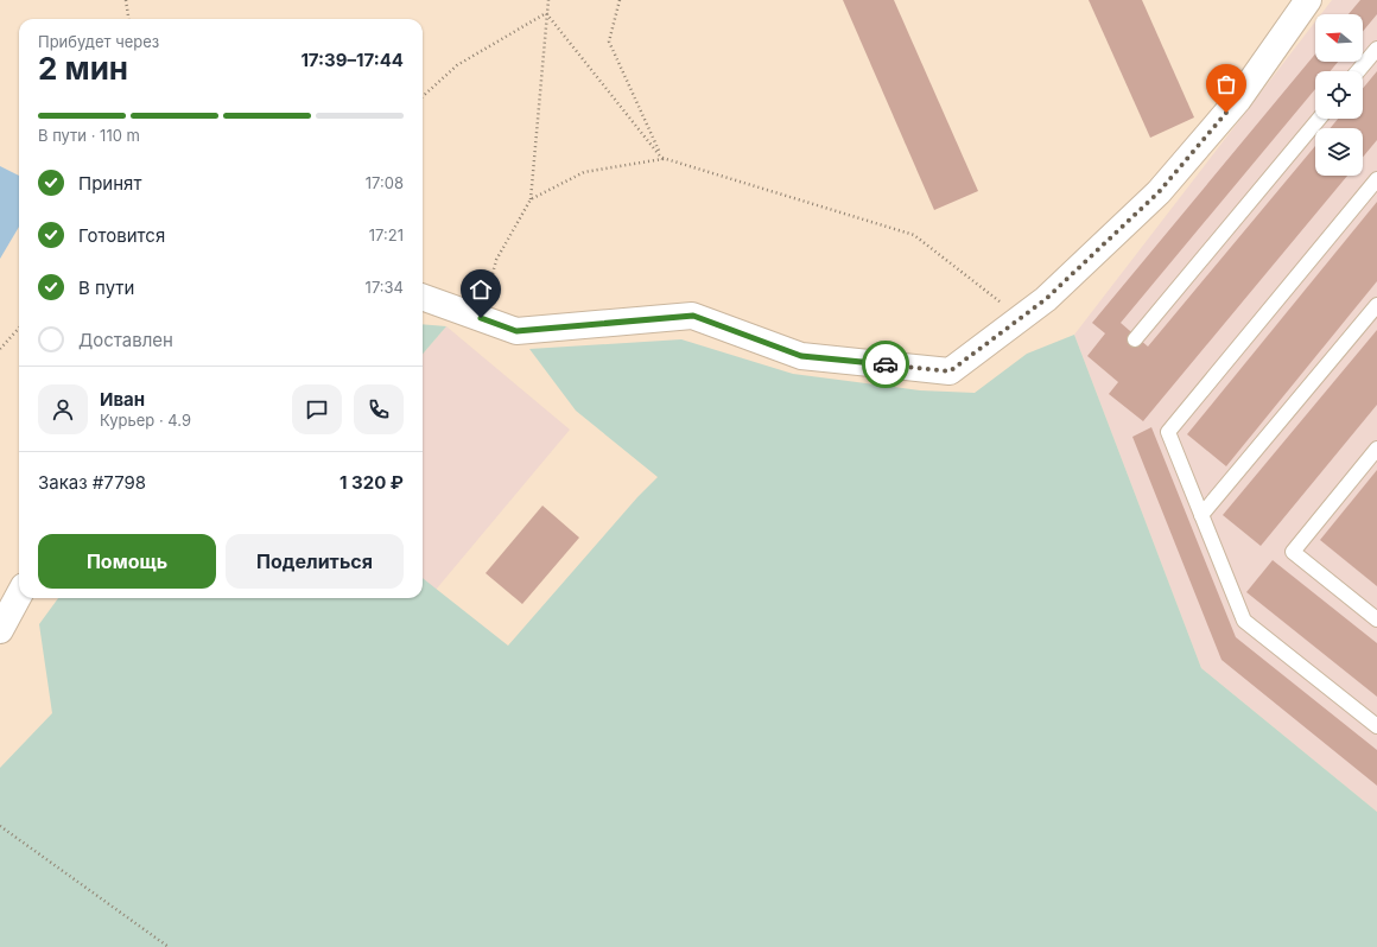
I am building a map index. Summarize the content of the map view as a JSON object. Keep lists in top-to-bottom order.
{
  "north": "left",
  "page": {
    "heading": ["2 мин", "Прибудет через", "17:39–17:44"],
    "panel": [
      "Иван",
      "Курьер · 4.9",
      "Заказ #7798",
      "1 320 ₽"
    ],
    "bar": "В пути · 110 m",
    "list": [
      ["Принят", "17:08"],
      ["Готовится", "17:21"],
      ["В пути", "17:34"],
      "Доставлен"
    ],
    "buttons": ["Помощь", "Поделиться"]
  }
}
